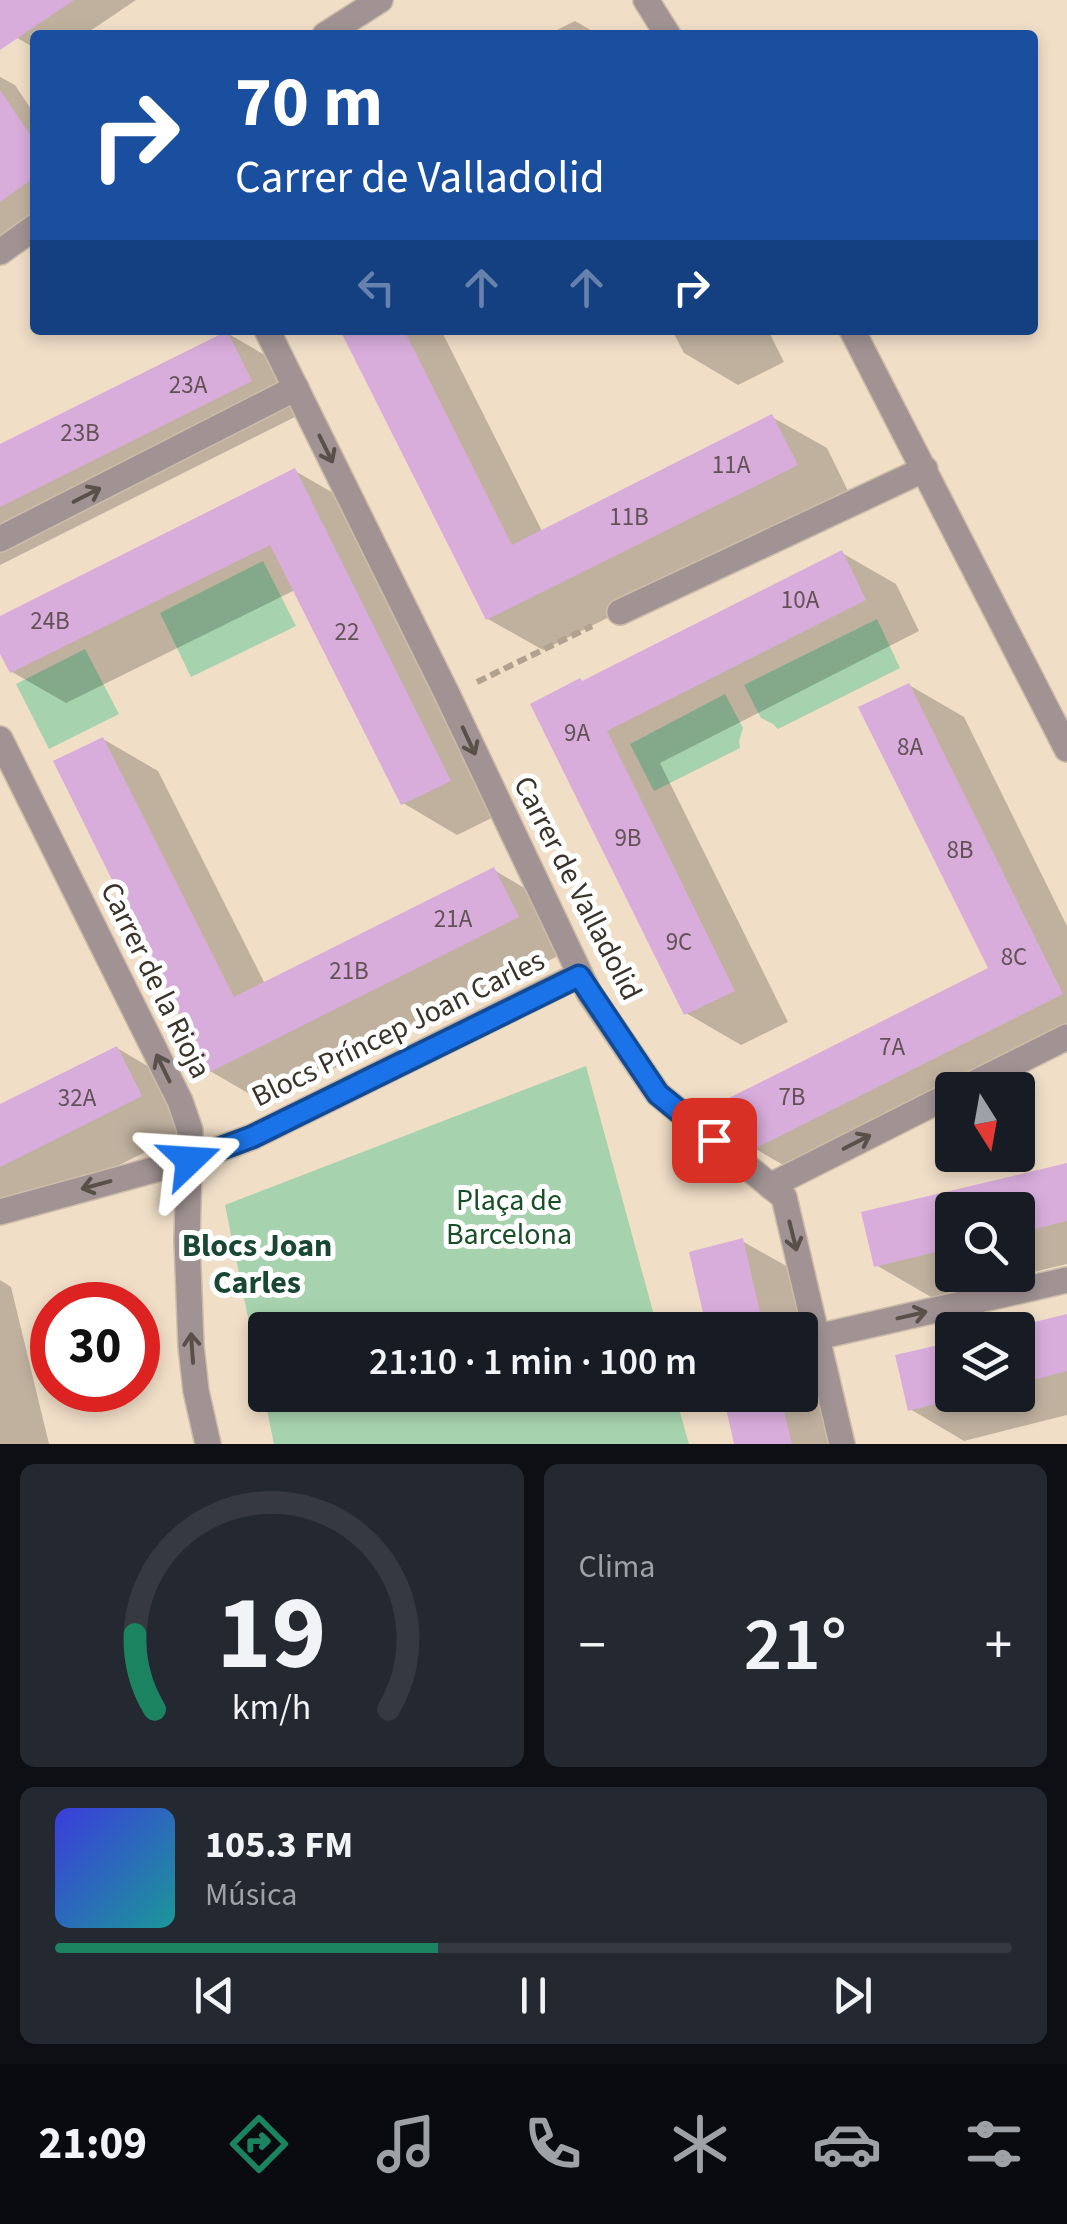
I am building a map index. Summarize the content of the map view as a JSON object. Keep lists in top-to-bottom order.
{
  "streets": {
    "street": ["Carrer de Valladolid", "Carrer de la Rioja", "Blocs Príncep Joan Carles"]
  },
  "crossings": [
    ["Carrer de Valladolid", "Blocs Príncep Joan Carles"],
    ["Carrer de la Rioja", "Blocs Príncep Joan Carles"]
  ],
  "one_way": ["Carrer de Valladolid", "Carrer de la Rioja"],
  "districts": ["Blocs Joan Carles"],
  "parks": ["Plaça de Barcelona"],
  "house_numbers": [
    "23A",
    "23B",
    "11A",
    "11B",
    "10A",
    "24B",
    "22",
    "9A",
    "8A",
    "9B",
    "8B",
    "21A",
    "9C",
    "8C",
    "21B",
    "7A",
    "7B",
    "32A"
  ],
  "north": "bottom",
  "page": {
    "turn": ["70 m", "Carrer de Valladolid"],
    "limit": "30",
    "trip": "21:10 · 1 min · 100 m",
    "tile": "Clima",
    "heat": ["−", "21°", "+"],
    "song": ["105.3 FM", "Música"],
    "tabs": "21:09",
    "gauge": ["19", "km/h"]
  }
}
